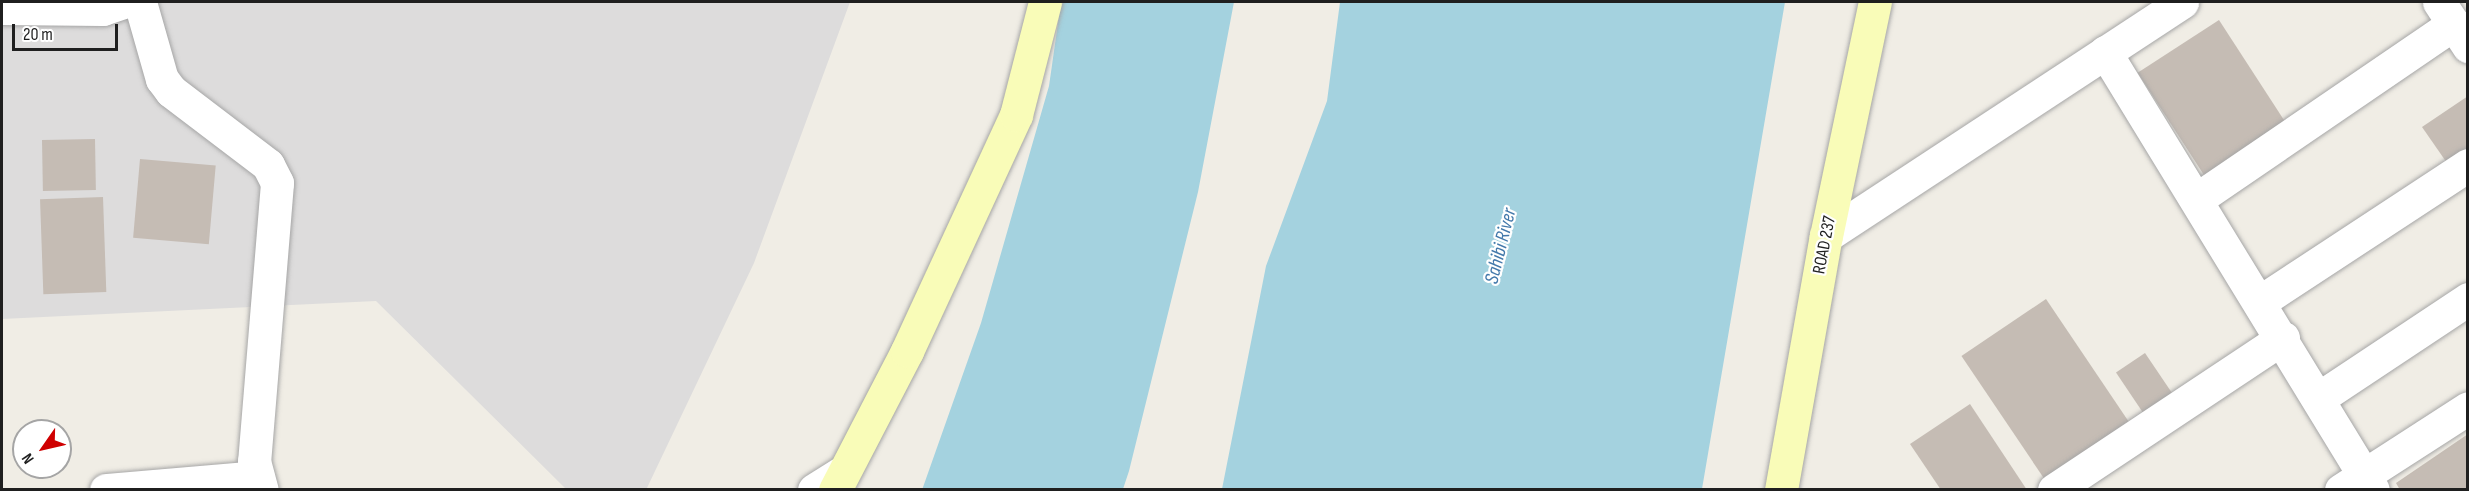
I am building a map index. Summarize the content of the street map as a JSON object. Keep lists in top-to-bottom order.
{
  "streets": {
    "street": ["ROAD 237"]
  },
  "water": ["Sahibi River"],
  "scale_bar": "20 m",
  "north": "bottom left"
}
